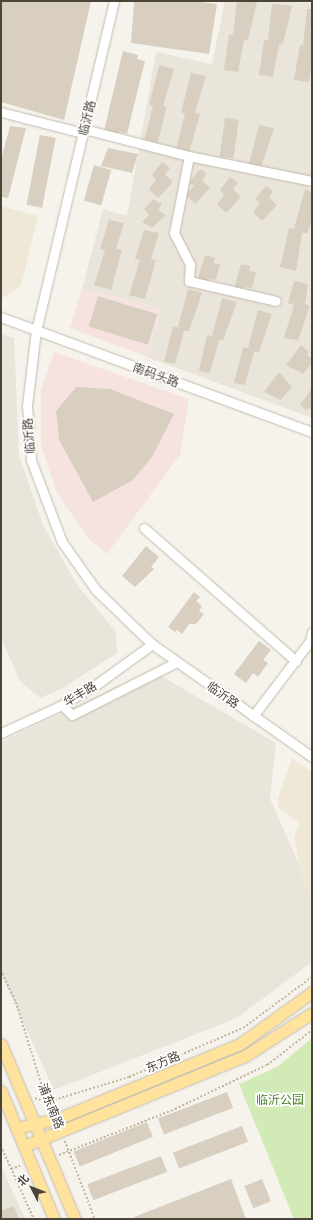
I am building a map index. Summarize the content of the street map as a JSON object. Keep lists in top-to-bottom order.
{
  "streets": {
    "main road": ["东方路", "浦东南路"],
    "street": ["临沂路", "南码头路", "华丰路"]
  },
  "crossings": [
    ["临沂路", "南码头路"],
    ["临沂路", "华丰路"],
    ["东方路", "浦东南路"]
  ],
  "parks": ["临沂公园"],
  "north": "top left"
}
